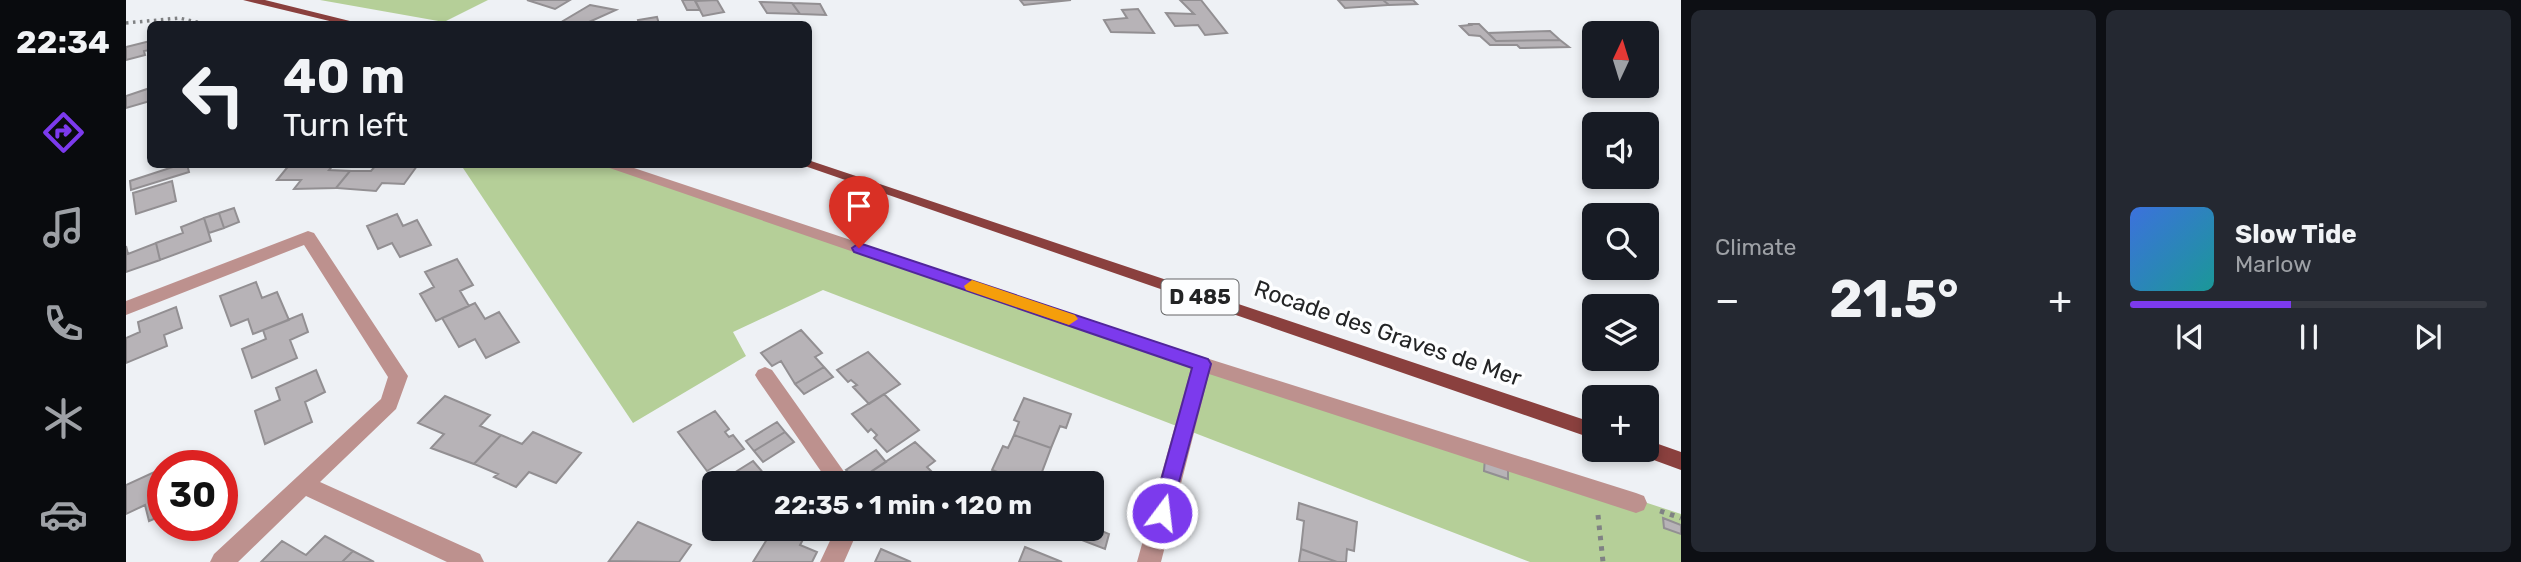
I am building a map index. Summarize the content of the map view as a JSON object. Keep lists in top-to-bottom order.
{
  "streets": {
    "main road": ["D 485", "Rocade des Graves de Mer"]
  },
  "north": "top",
  "page": {
    "tabs": "22:34",
    "tile": "Climate",
    "map_buttons": "+",
    "turn": ["40 m", "Turn left"],
    "song": ["Slow Tide", "Marlow"],
    "heat": ["−", "21.5°", "+"],
    "limit": "30",
    "trip": "22:35 · 1 min · 120 m"
  }
}
